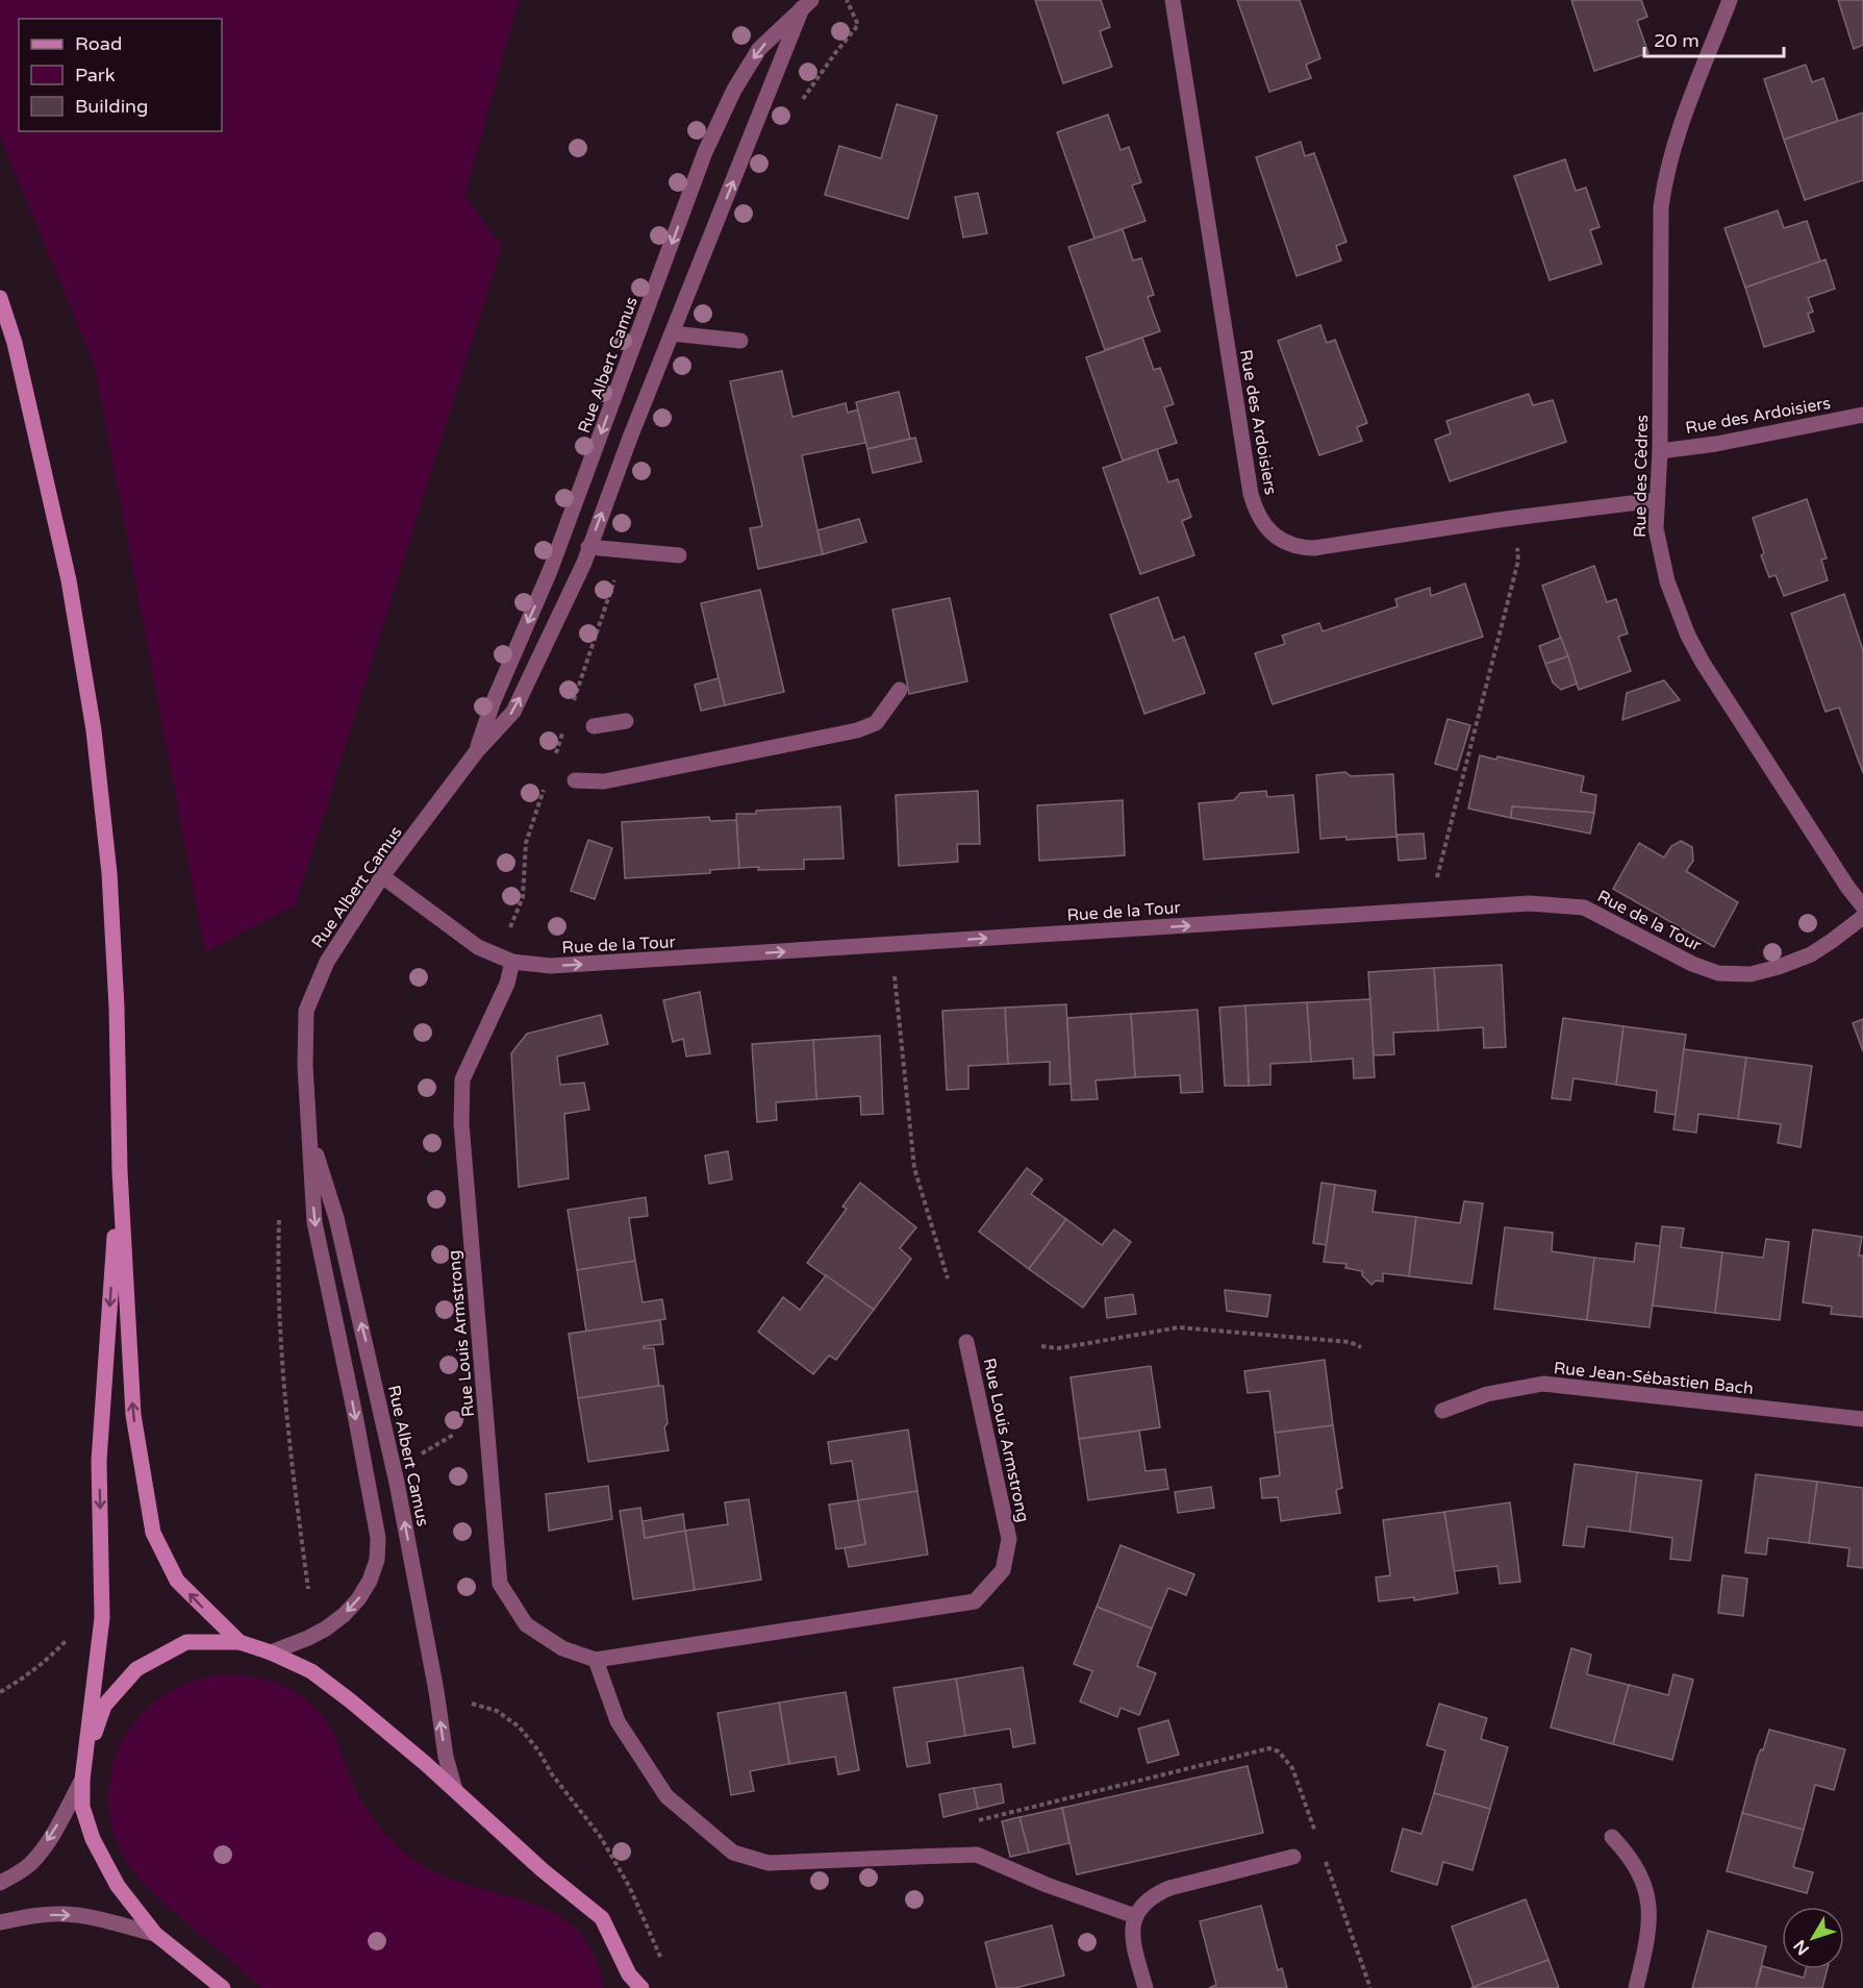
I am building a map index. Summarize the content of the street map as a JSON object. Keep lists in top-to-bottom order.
{
  "streets": {
    "street": [
      "Rue Albert Camus",
      "Rue des Ardoisiers",
      "Rue des Cèdres",
      "Rue de la Tour",
      "Rue Louis Armstrong",
      "Rue Jean-Sébastien Bach"
    ]
  },
  "crossings": [
    ["Rue Albert Camus", "Rue de la Tour"],
    ["Rue des Ardoisiers", "Rue des Cèdres"],
    ["Rue de la Tour", "Rue Louis Armstrong"]
  ],
  "one_way": ["Rue de la Tour"],
  "legend": ["Road", "Park", "Building"],
  "scale_bar": "20 m",
  "north": "bottom left"
}
